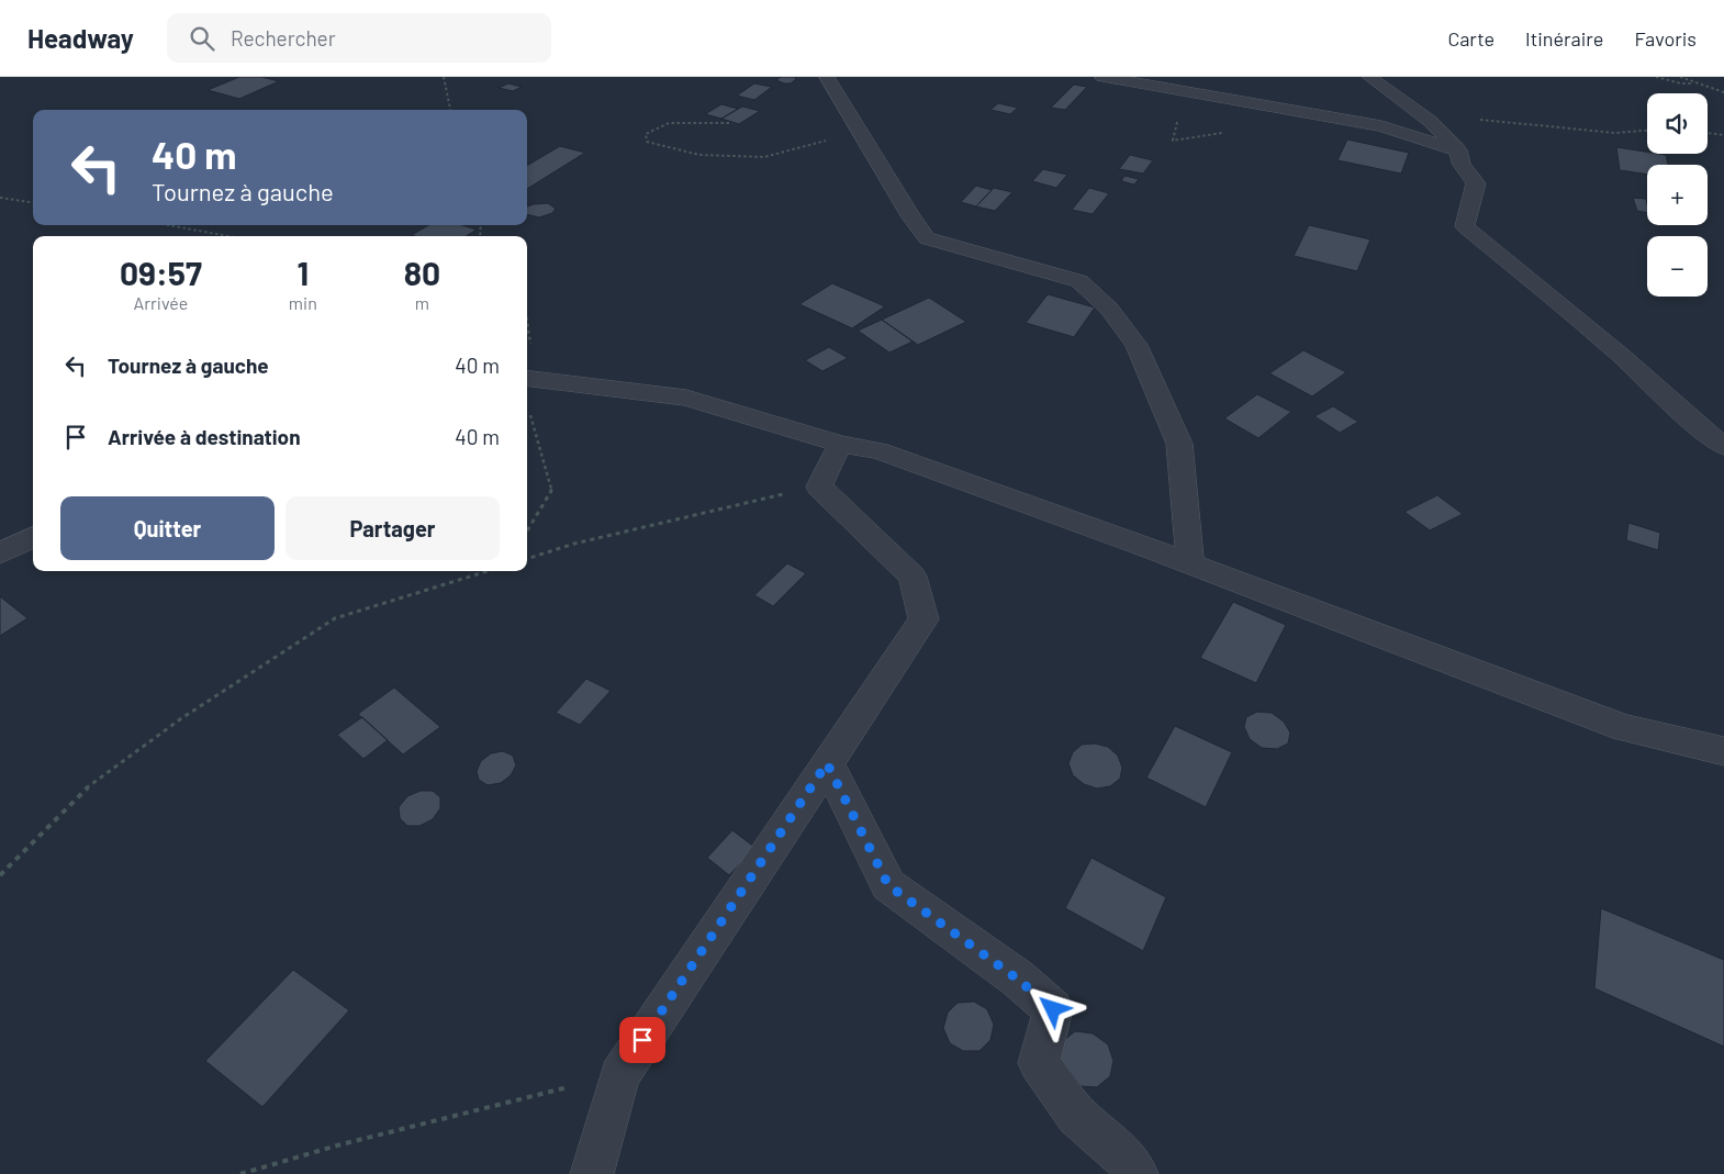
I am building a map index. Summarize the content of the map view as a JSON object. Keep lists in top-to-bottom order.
{
  "page": {
    "header": "Headway",
    "search": "Rechercher",
    "nav": ["Carte", "Itinéraire", "Favoris"],
    "map_buttons": ["+", "−"],
    "turn": ["40 m", "Tournez à gauche"],
    "eta": [
      "09:57",
      "Arrivée",
      "1",
      "min",
      "80",
      "m"
    ],
    "list": [
      {
        "name": "Tournez à gauche",
        "value": "40 m"
      },
      {
        "name": "Arrivée à destination",
        "value": "40 m"
      }
    ],
    "buttons": ["Quitter", "Partager"]
  }
}
